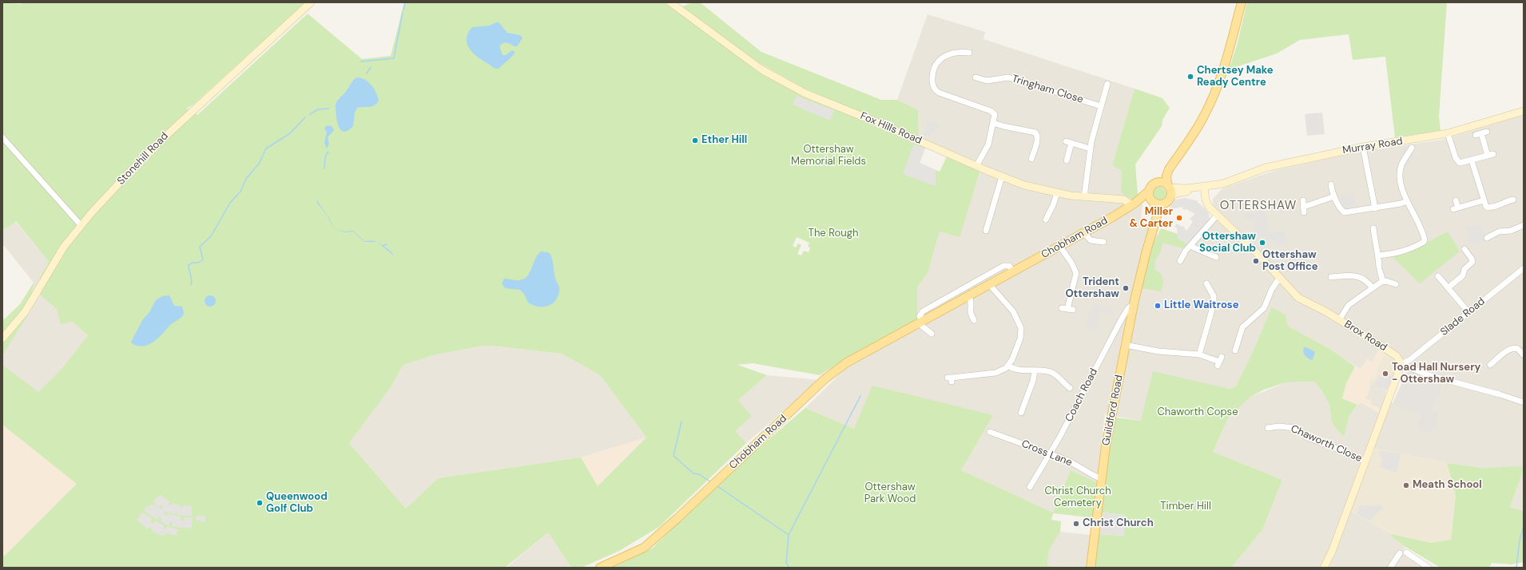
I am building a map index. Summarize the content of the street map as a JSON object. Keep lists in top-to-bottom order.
{
  "streets": {
    "main road": ["Chobham Road", "Guildford Road"],
    "street": [
      "Tringham Close",
      "Fox Hills Road",
      "Murray Road",
      "Stonehill Road",
      "Slade Road",
      "Brox Road",
      "Coach Road",
      "Chaworth Close",
      "Cross Lane"
    ]
  },
  "crossings": [
    ["Fox Hills Road", "Chobham Road"],
    ["Murray Road", "Chobham Road"],
    ["Murray Road", "Brox Road"],
    ["Murray Road", "Guildford Road"],
    ["Chobham Road", "Guildford Road"],
    ["Slade Road", "Brox Road"],
    ["Coach Road", "Guildford Road"],
    ["Coach Road", "Cross Lane"],
    ["Guildford Road", "Cross Lane"]
  ],
  "districts": ["OTTERSHAW"],
  "parks": [
    "Ottershaw Memorial Fields",
    "The Rough",
    "Chaworth Copse",
    "Ottershaw Park Wood",
    "Christ Church Cemetery",
    "Timber Hill"
  ],
  "places": [
    "Chertsey Make Ready Centre",
    "Ether Hill",
    "Miller & Carter",
    "Ottershaw Social Club",
    "Ottershaw Post Office",
    "Trident Ottershaw",
    "Little Waitrose",
    "Toad Hall Nursery - Ottershaw",
    "Meath School",
    "Queenwood Golf Club",
    "Christ Church"
  ]
}
